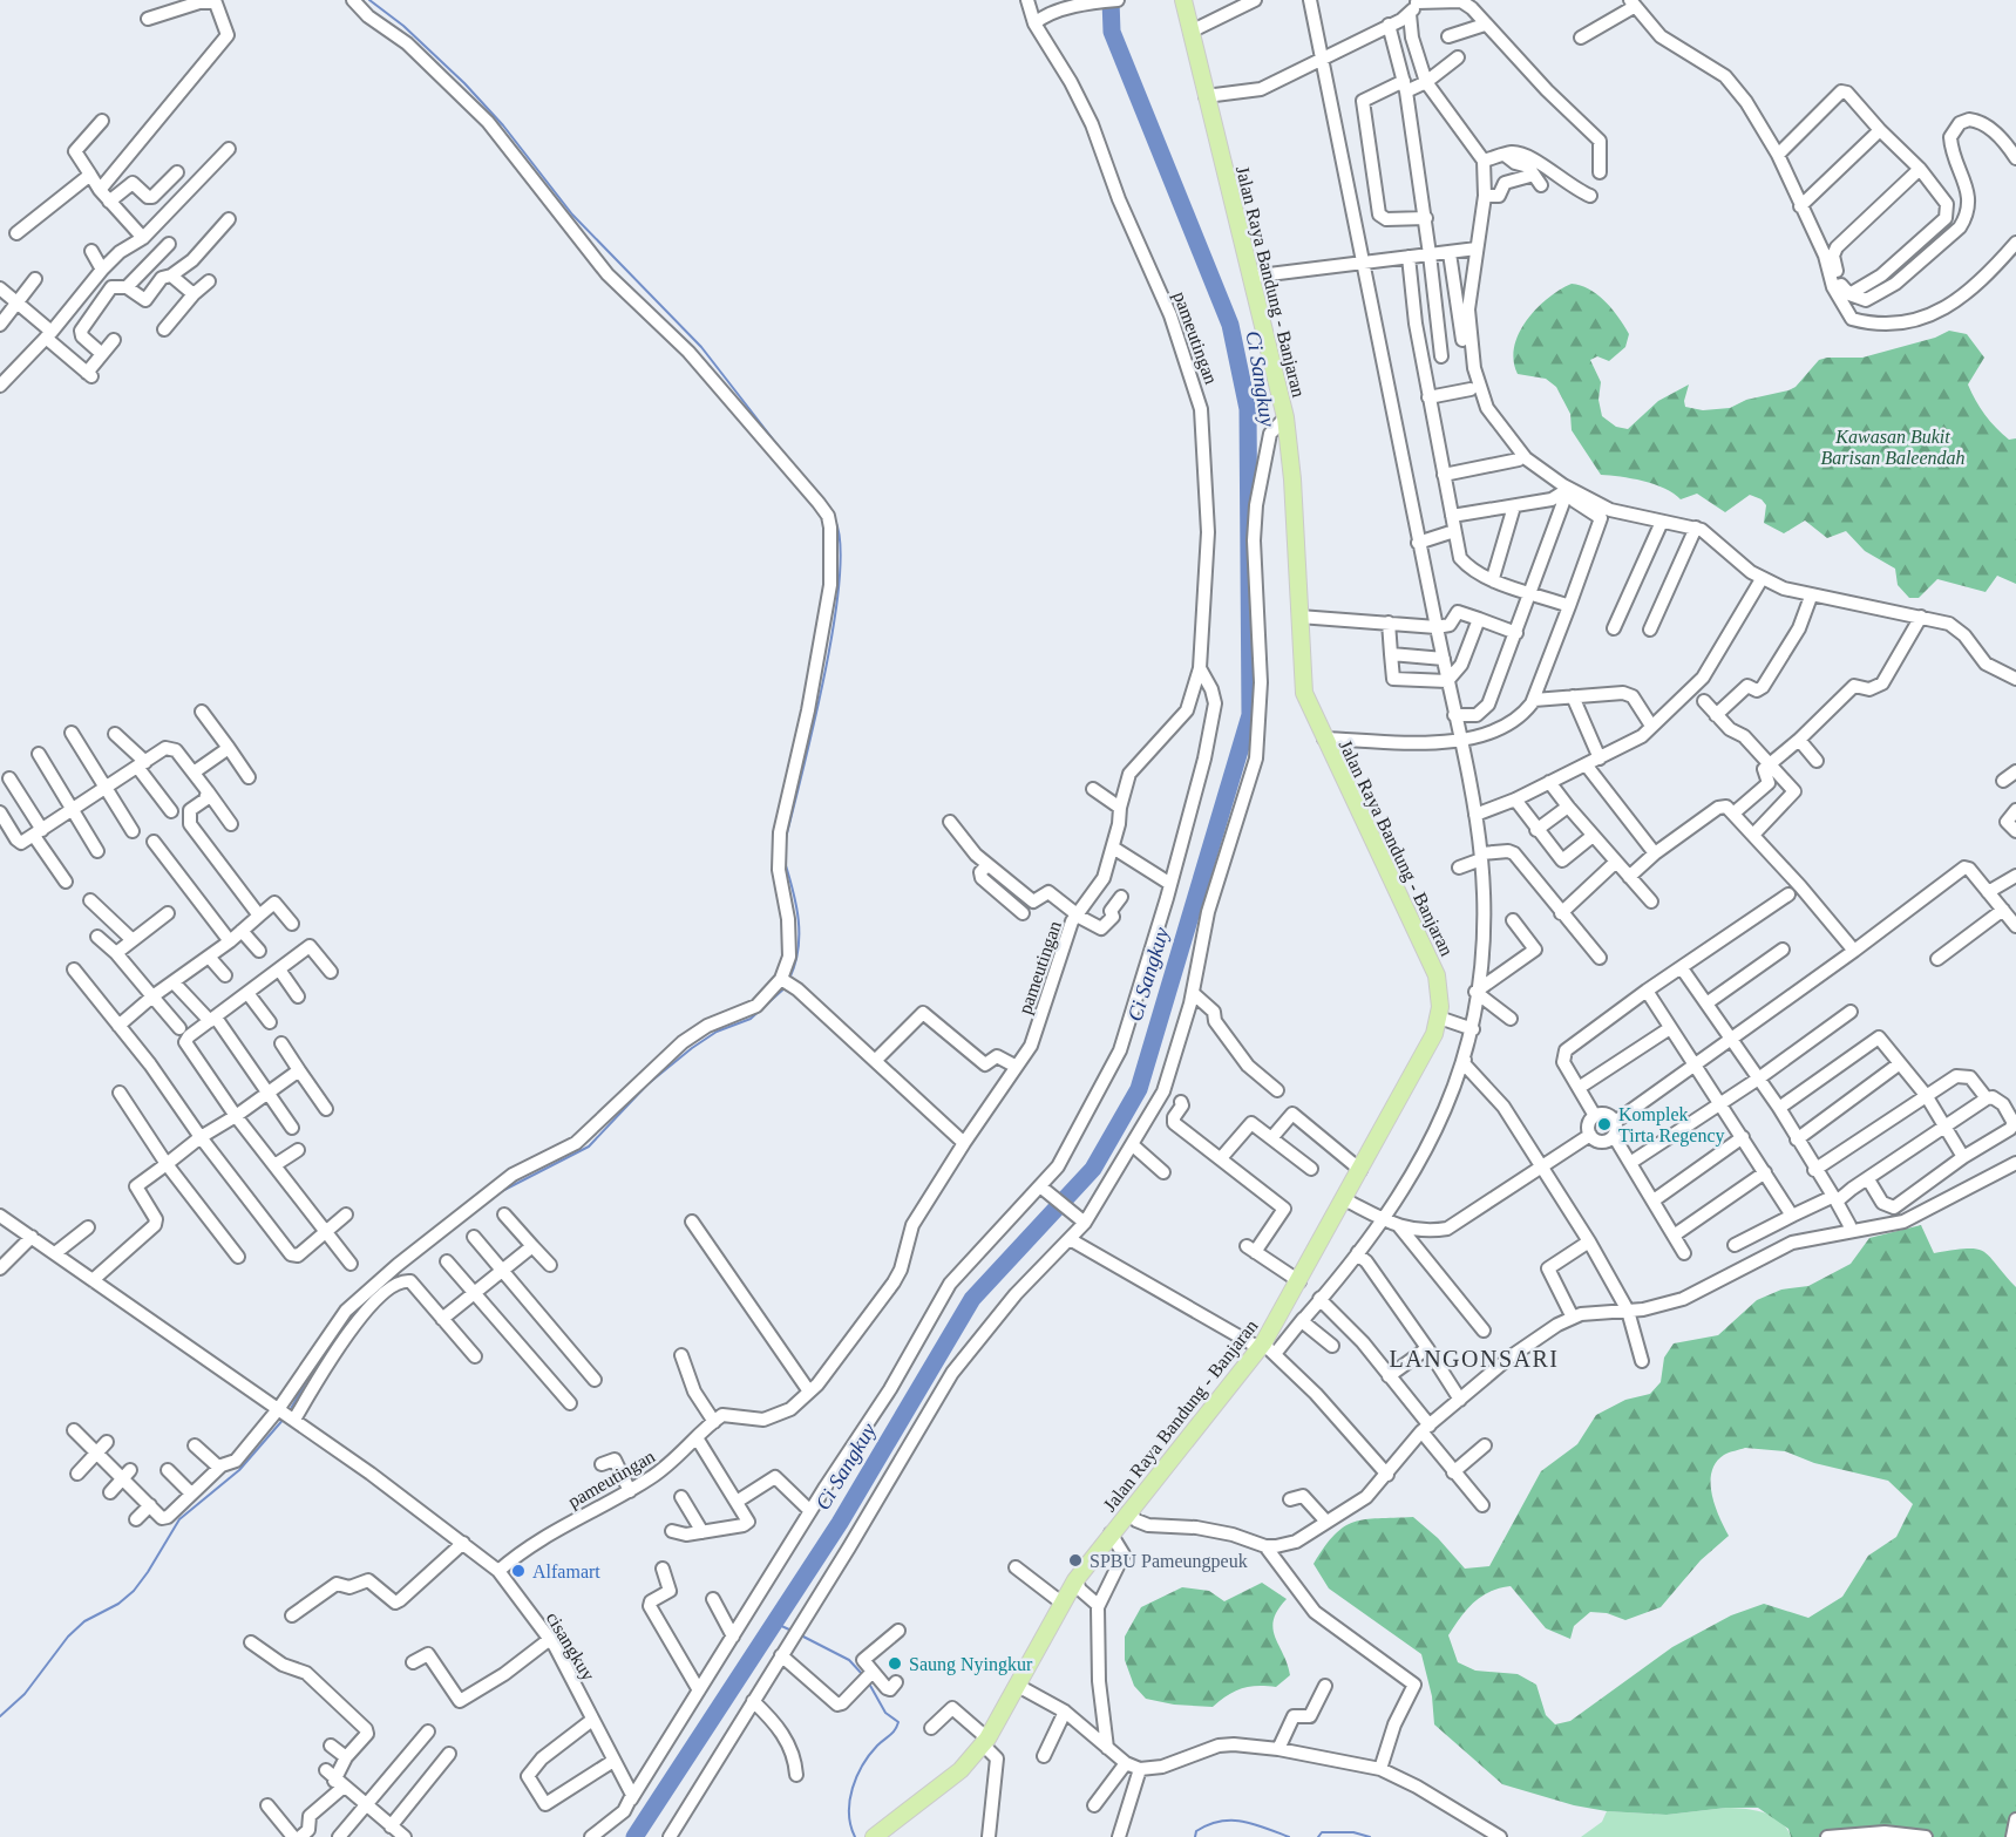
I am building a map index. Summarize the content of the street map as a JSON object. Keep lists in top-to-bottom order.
{
  "streets": {
    "main road": ["Jalan Raya Bandung - Banjaran"],
    "street": ["pameutingan", "cisangkuy"]
  },
  "crossings": [
    ["pameutingan", "cisangkuy"]
  ],
  "districts": ["LANGONSARI"],
  "water": ["Ci Sangkuy"],
  "parks": ["Kawasan Bukit Barisan Baleendah"],
  "places": [
    "Komplek Tirta Regency",
    "SPBU Pameungpeuk",
    "Alfamart",
    "Saung Nyingkur"
  ]
}
